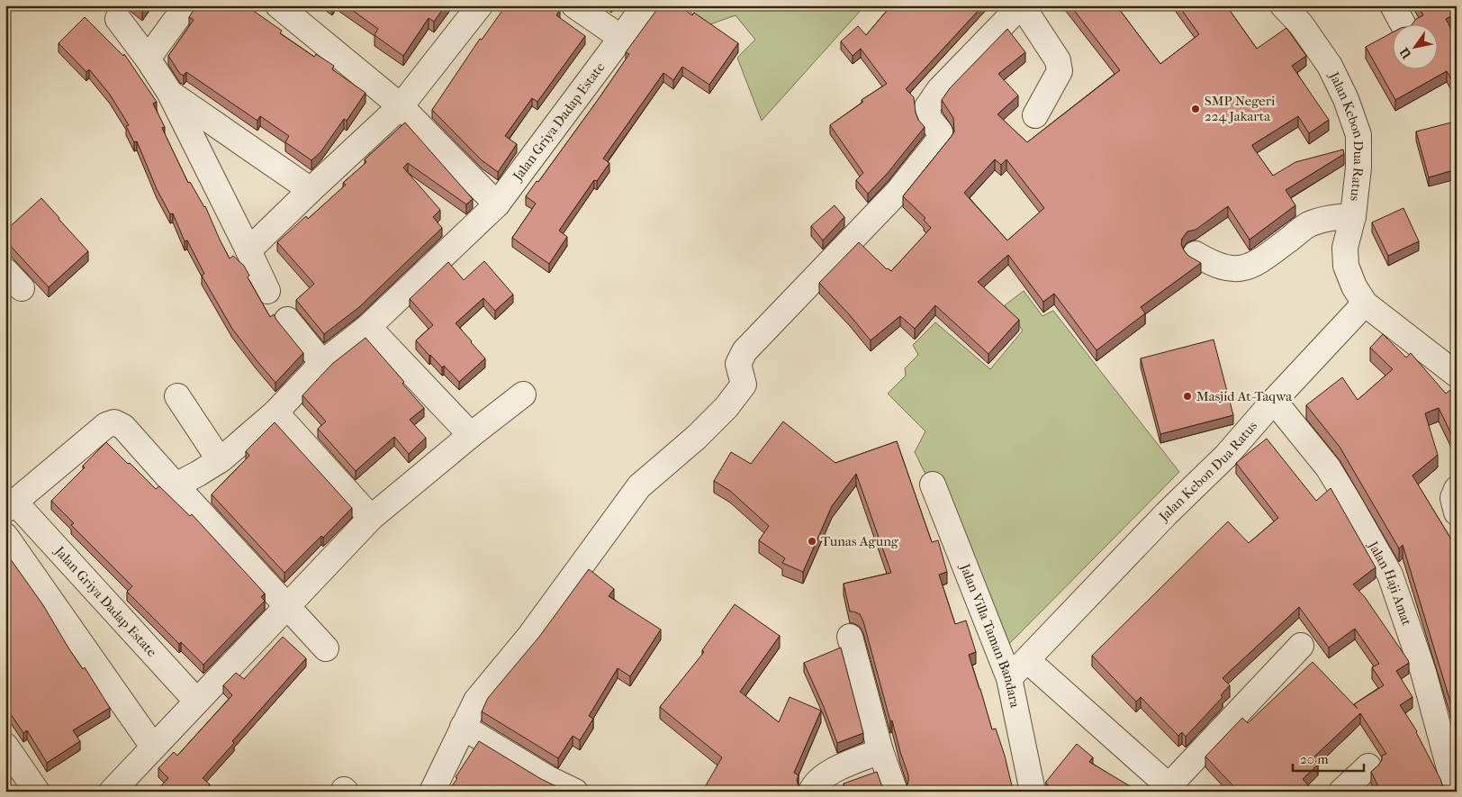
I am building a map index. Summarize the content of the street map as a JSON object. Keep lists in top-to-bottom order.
{
  "streets": {
    "street": [
      "Jalan Griya Dadap Estate",
      "Jalan Kebon Dua Ratus",
      "Jalan Haji Amat",
      "Jalan Villa Taman Bandara"
    ]
  },
  "crossings": [
    ["Jalan Kebon Dua Ratus", "Jalan Haji Amat"],
    ["Jalan Kebon Dua Ratus", "Jalan Villa Taman Bandara"]
  ],
  "places": ["SMP Negeri 224 Jakarta", "Masjid At-Taqwa", "Tunas Agung"],
  "scale_bar": "20 m",
  "north": "bottom left"
}
